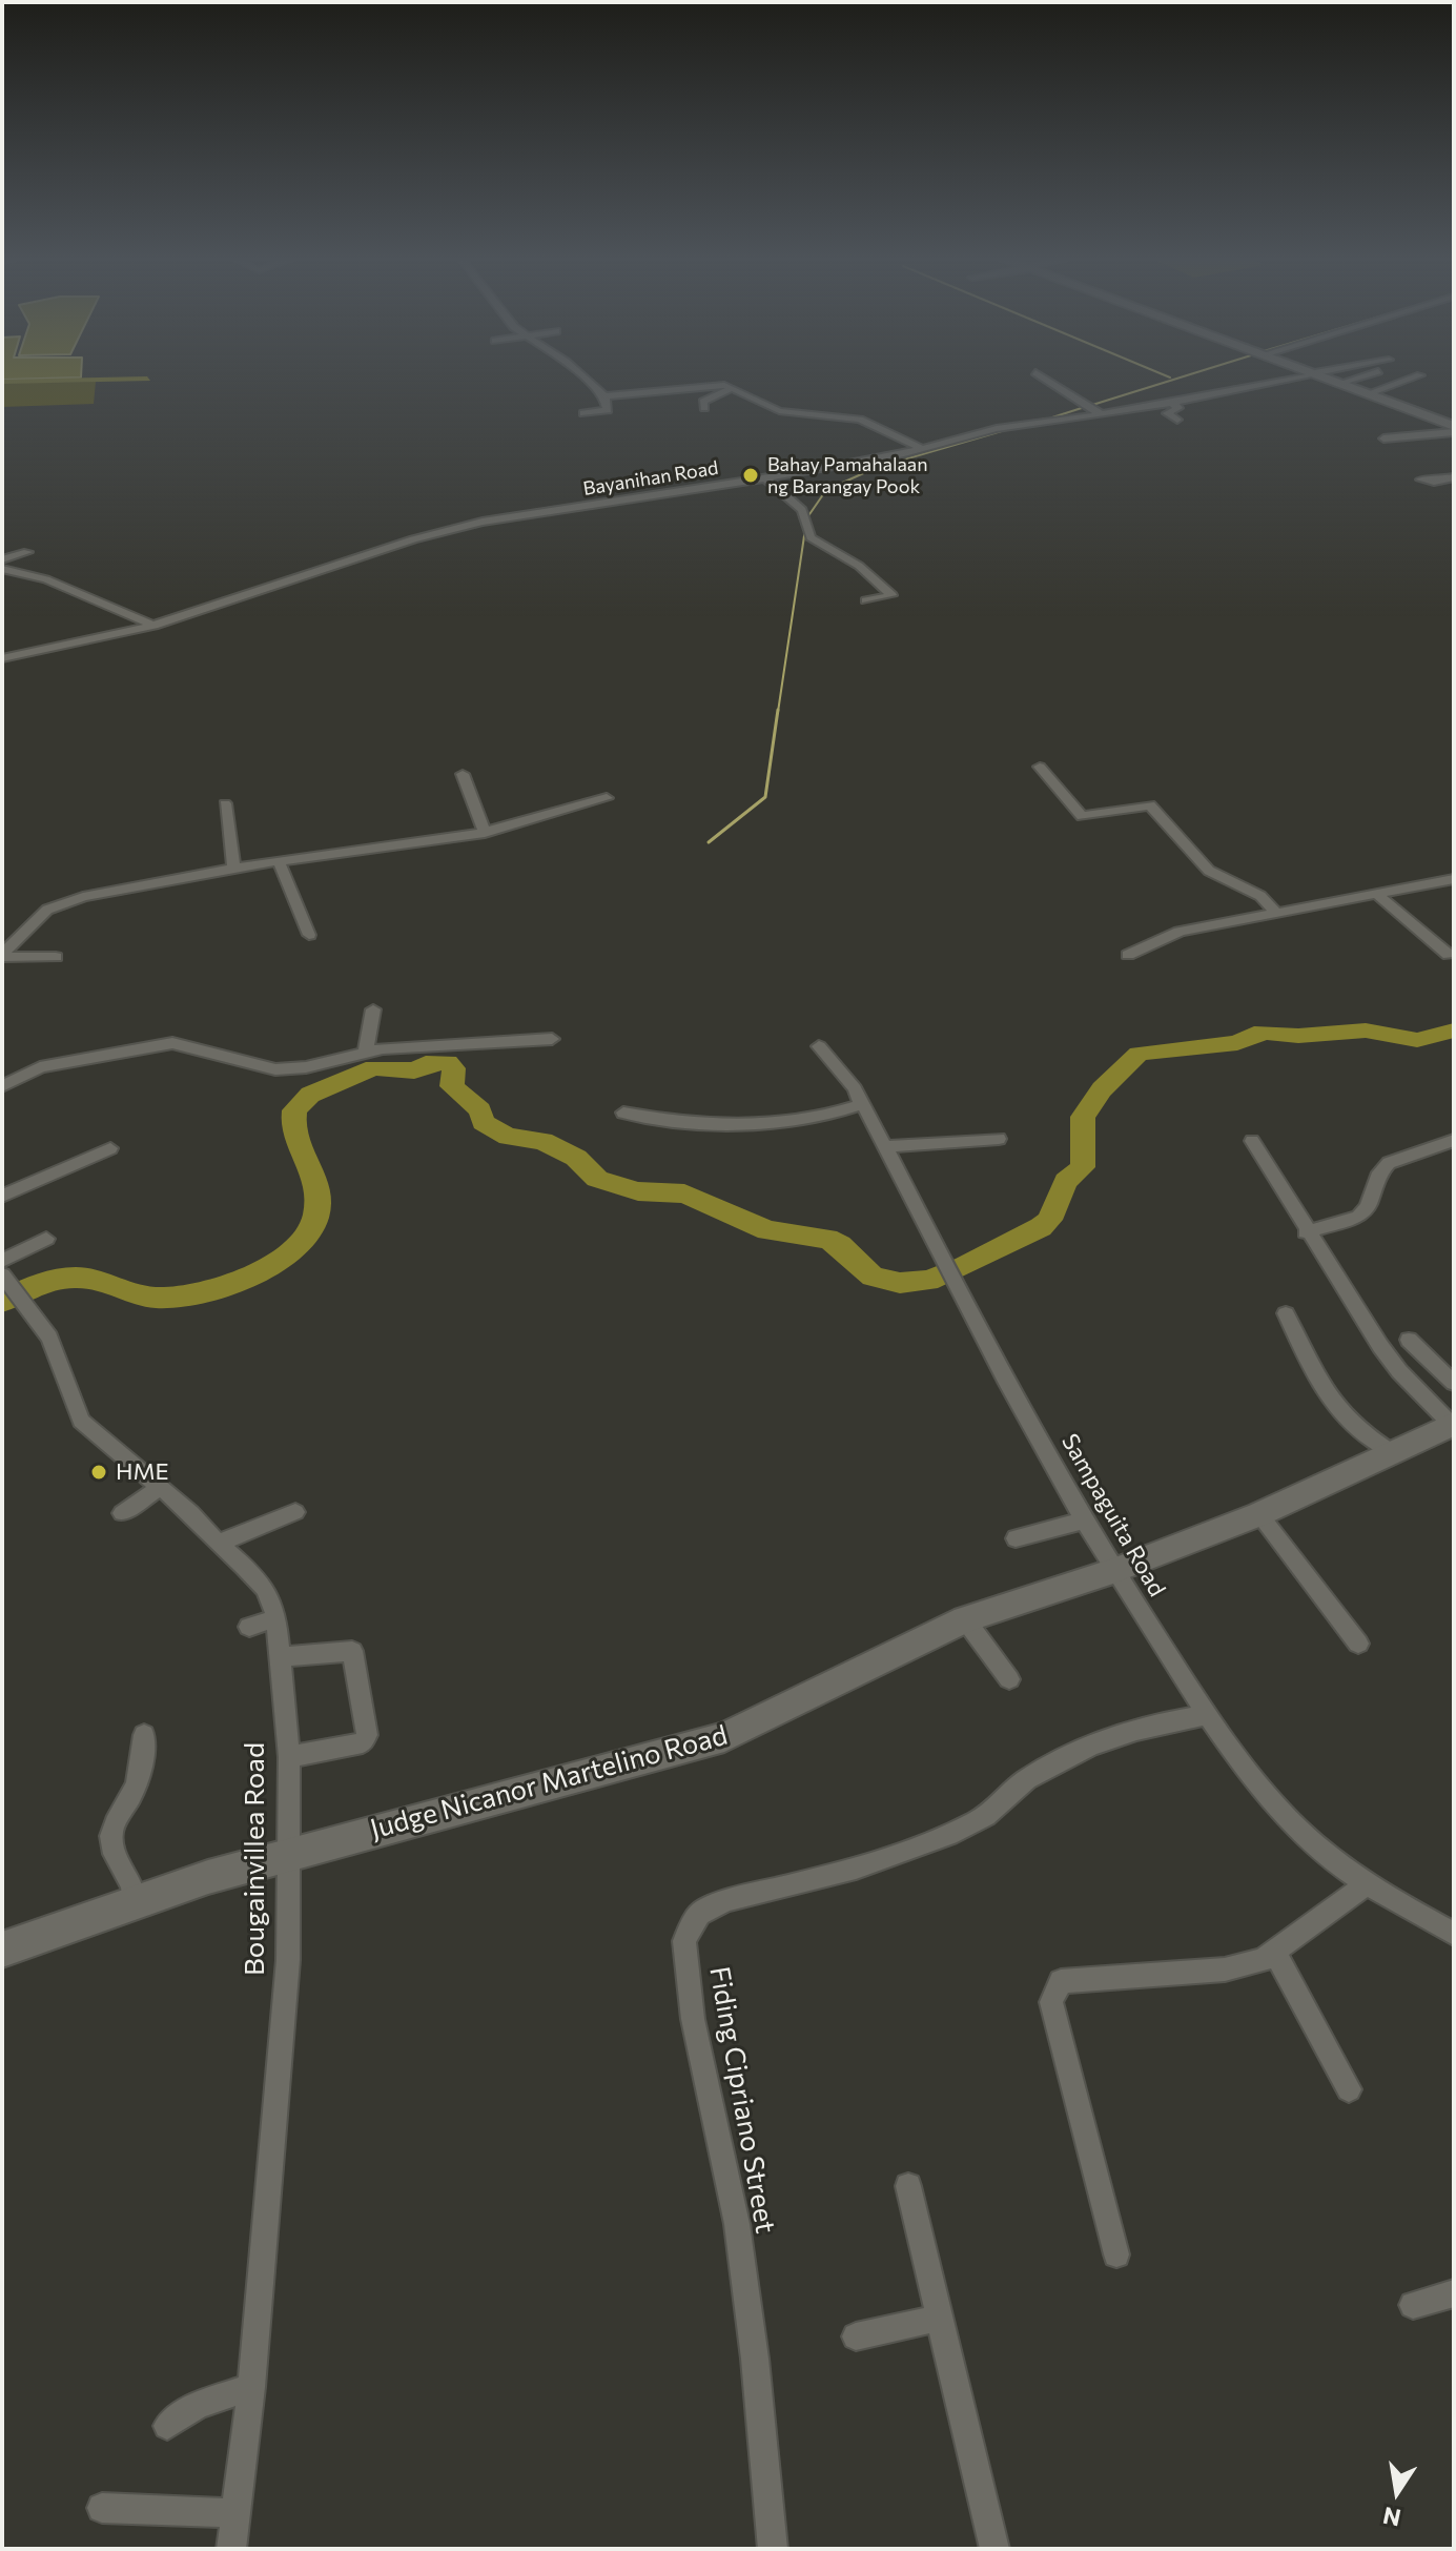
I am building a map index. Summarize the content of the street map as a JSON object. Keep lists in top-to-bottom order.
{
  "streets": {
    "street": [
      "Bayanihan Road",
      "Sampaguita Road",
      "Judge Nicanor Martelino Road",
      "Bougainvillea Road",
      "Fiding Cipriano Street"
    ]
  },
  "crossings": [
    ["Sampaguita Road", "Judge Nicanor Martelino Road"],
    ["Sampaguita Road", "Fiding Cipriano Street"],
    ["Judge Nicanor Martelino Road", "Bougainvillea Road"]
  ],
  "places": ["Bahay Pamahalaan ng Barangay Pook", "HME"],
  "north": "bottom"
}
